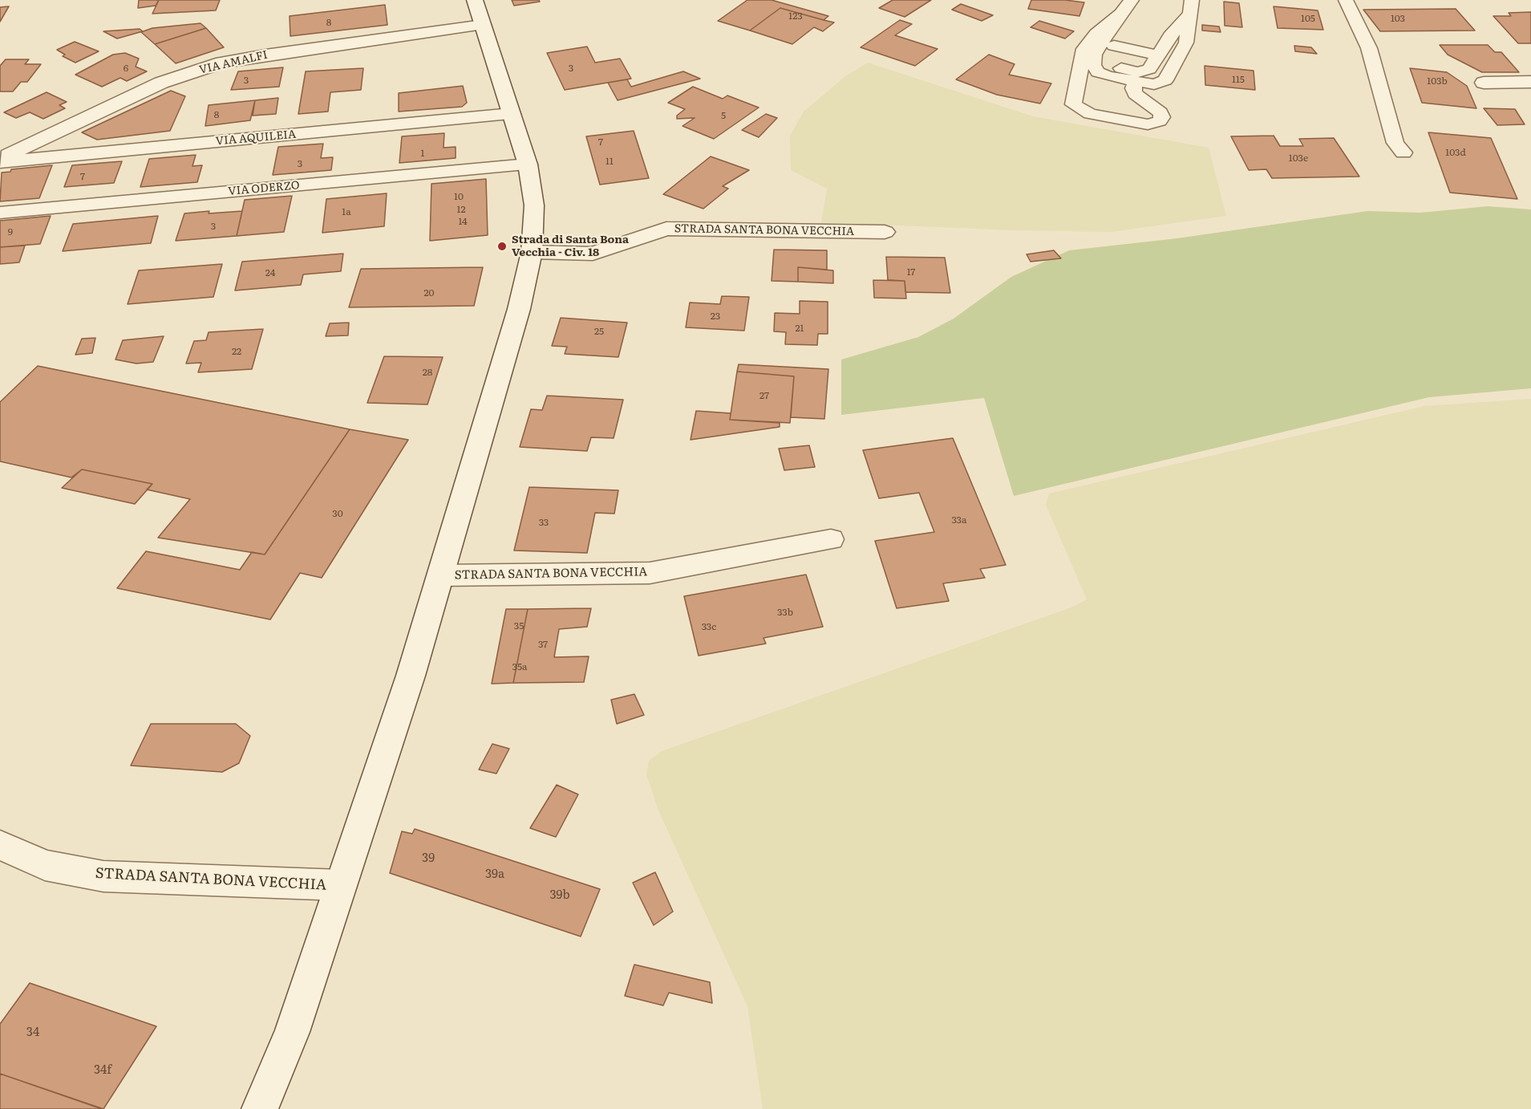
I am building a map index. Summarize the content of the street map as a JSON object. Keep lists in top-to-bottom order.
{
  "streets": {
    "street": [
      "VIA AMALFI",
      "VIA AQUILEIA",
      "VIA ODERZO",
      "STRADA SANTA BONA VECCHIA"
    ]
  },
  "crossings": [
    ["VIA AMALFI", "VIA AQUILEIA"],
    ["VIA AMALFI", "STRADA SANTA BONA VECCHIA"],
    ["VIA AQUILEIA", "STRADA SANTA BONA VECCHIA"],
    ["VIA ODERZO", "STRADA SANTA BONA VECCHIA"]
  ],
  "places": ["Strada di Santa Bona Vecchia - Civ. 18"],
  "house_numbers": [
    "123",
    "105",
    "103",
    "8",
    "6",
    "3",
    "115",
    "3",
    "103b",
    "8",
    "5",
    "7",
    "103d",
    "1",
    "103e",
    "11",
    "3",
    "7",
    "10",
    "12",
    "1a",
    "14",
    "3",
    "9",
    "17",
    "24",
    "20",
    "23",
    "21",
    "25",
    "22",
    "28",
    "27",
    "30",
    "33a",
    "33",
    "33b",
    "35",
    "33c",
    "37",
    "35a",
    "39",
    "39a",
    "39b",
    "34",
    "34f"
  ]
}
